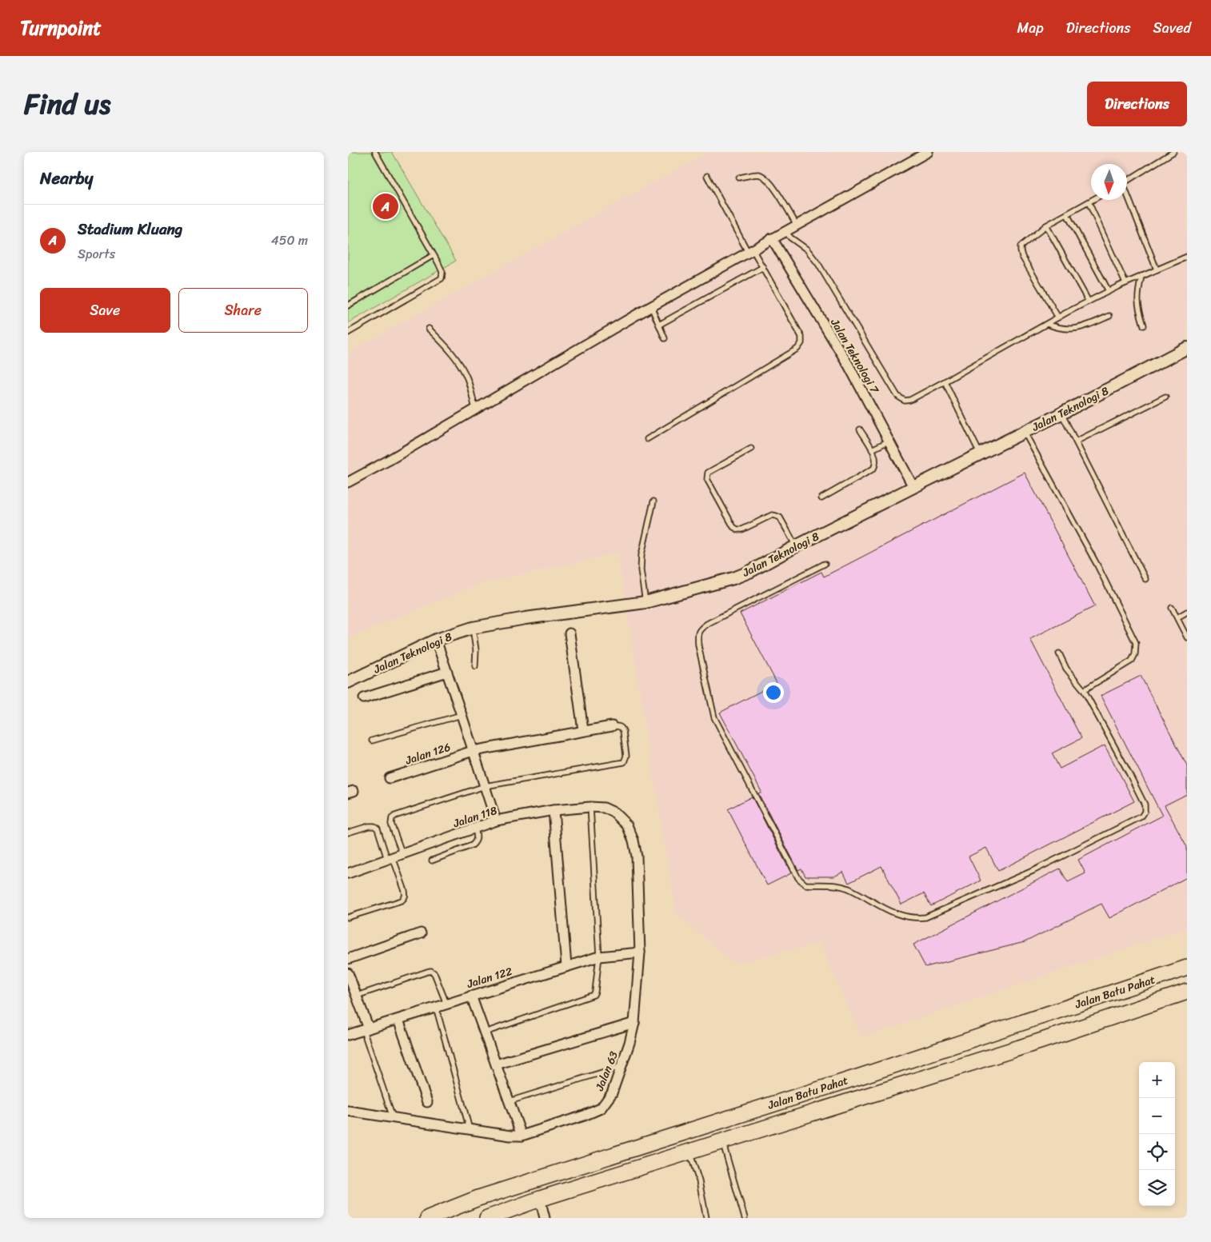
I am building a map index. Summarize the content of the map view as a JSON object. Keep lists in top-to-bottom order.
{
  "streets": {
    "highway": ["Jalan Batu Pahat"],
    "street": [
      "Jalan Teknologi 7",
      "Jalan Teknologi 8",
      "Jalan 126",
      "Jalan 118",
      "Jalan 122",
      "Jalan 63"
    ]
  },
  "crossings": [
    ["Jalan Teknologi 7", "Jalan Teknologi 8"],
    ["Jalan 118", "Jalan 63"],
    ["Jalan 122", "Jalan 63"]
  ],
  "north": "bottom",
  "page": {
    "header": "Turnpoint",
    "nav": ["Map", "Directions", "Saved"],
    "title": "Find us",
    "buttons": [
      "Directions",
      ["Save", "Share"]
    ],
    "heading": "Nearby",
    "pins": "A",
    "list": [
      {
        "mark": "A",
        "name": "Stadium Kluang",
        "note": "Sports",
        "value": "450 m"
      }
    ],
    "map_buttons": ["+", "−"]
  }
}
